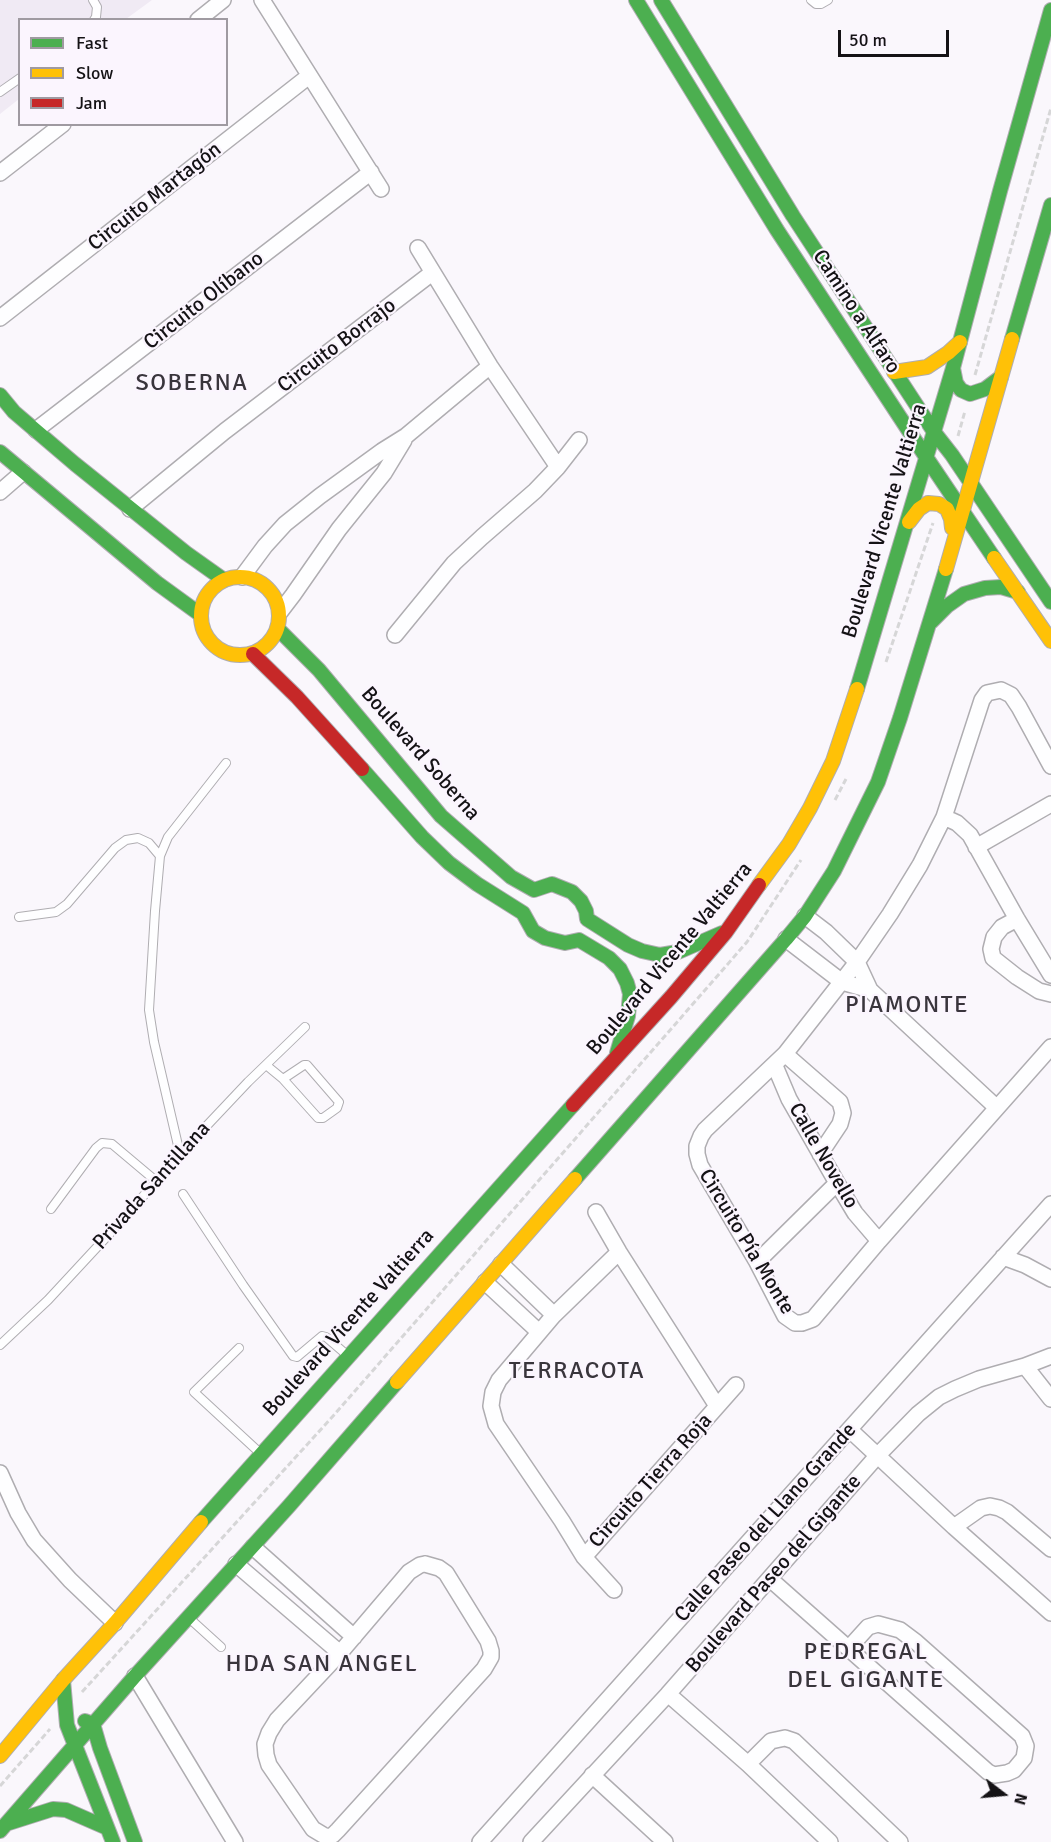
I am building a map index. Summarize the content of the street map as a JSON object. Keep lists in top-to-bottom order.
{
  "streets": {
    "main road": ["Camino a Alfaro", "Boulevard Vicente Valtierra", "Boulevard Soberna"],
    "street": [
      "Circuito Martagón",
      "Circuito Olíbano",
      "Circuito Borrajo",
      "Calle Novello",
      "Circuito Pía Monte",
      "Circuito Tierra Roja",
      "Calle Paseo del Llano Grande",
      "Boulevard Paseo del Gigante"
    ],
    "lane": ["Privada Santillana"]
  },
  "crossings": [
    ["Camino a Alfaro", "Boulevard Vicente Valtierra"],
    ["Calle Novello", "Circuito Pía Monte"]
  ],
  "districts": [
    "SOBERNA",
    "PIAMONTE",
    "TERRACOTA",
    "PEDREGAL DEL GIGANTE",
    "HDA SAN ANGEL"
  ],
  "legend": ["Fast", "Slow", "Jam"],
  "scale_bar": "50 m",
  "north": "right"
}
